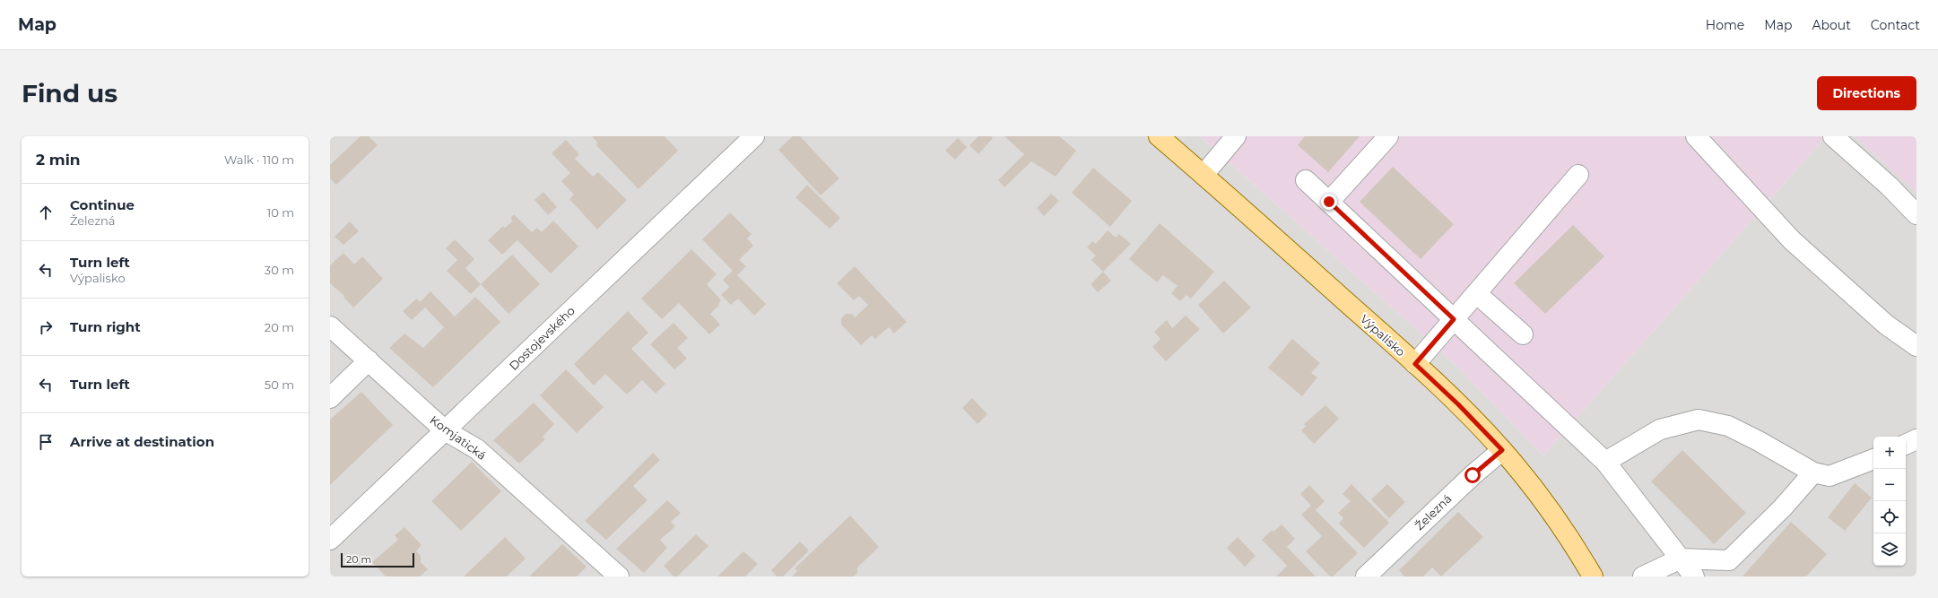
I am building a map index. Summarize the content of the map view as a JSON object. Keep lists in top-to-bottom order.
{
  "streets": {
    "main road": ["Výpalisko"],
    "street": ["Dostojevského", "Komjatická", "Železná"]
  },
  "crossings": [
    ["Výpalisko", "Železná"],
    ["Dostojevského", "Komjatická"]
  ],
  "scale_bar": "20 m",
  "page": {
    "header": "Map",
    "nav": [
      "Home",
      "Map",
      "About",
      "Contact"
    ],
    "buttons": "Directions",
    "title": "Find us",
    "heading": ["2 min", "Walk · 110 m"],
    "list": [
      ["Continue", "Železná", "10 m"],
      ["Turn left", "Výpalisko", "30 m"],
      ["Turn right", "20 m"],
      ["Turn left", "50 m"],
      "Arrive at destination"
    ],
    "map_buttons": ["+", "−"],
    "scale": "20 m"
  }
}
